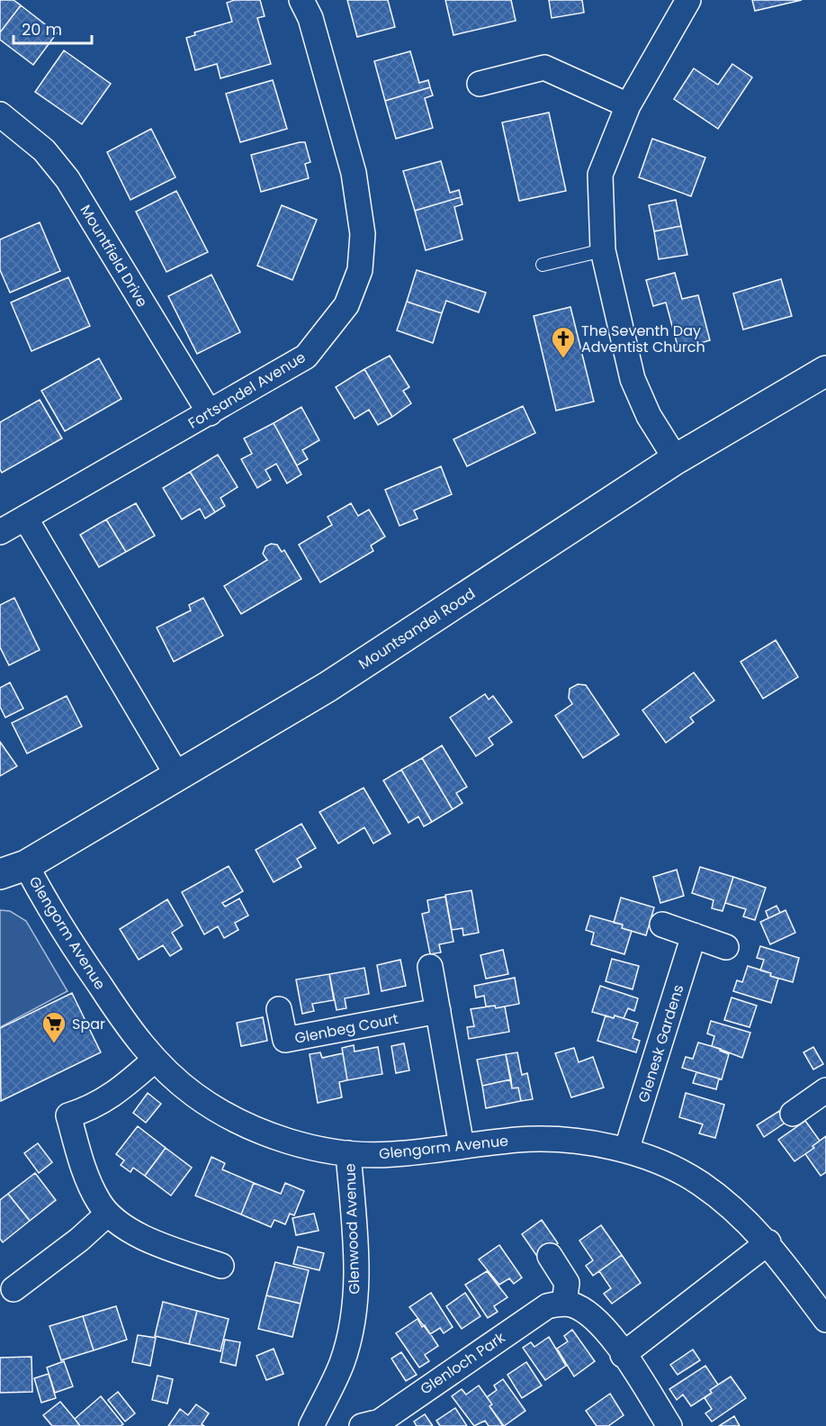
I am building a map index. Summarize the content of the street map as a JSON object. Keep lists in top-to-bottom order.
{
  "streets": {
    "street": [
      "Mountfield Drive",
      "Fortsandel Avenue",
      "Mountsandel Road",
      "Glengorm Avenue",
      "Glenbeg Court",
      "Glenesk Gardens",
      "Glenwood Avenue",
      "Glenloch Park"
    ]
  },
  "crossings": [
    ["Mountfield Drive", "Fortsandel Avenue"],
    ["Mountsandel Road", "Glengorm Avenue"],
    ["Glengorm Avenue", "Glenesk Gardens"],
    ["Glengorm Avenue", "Glenwood Avenue"]
  ],
  "places": {
    "church": ["The Seventh Day Adventist Church"],
    "supermarket": ["Spar"]
  },
  "scale_bar": "20 m"
}
